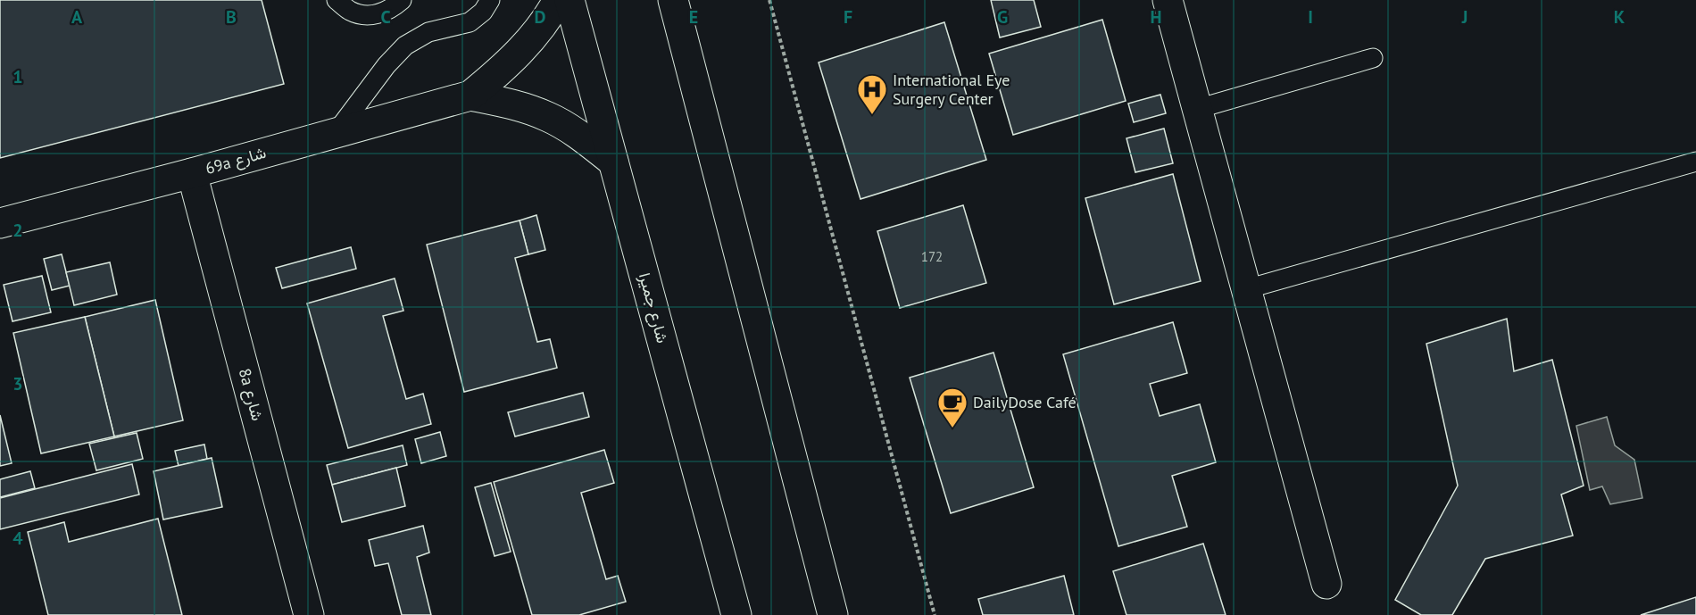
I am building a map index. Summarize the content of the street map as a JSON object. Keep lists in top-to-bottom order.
{
  "streets": {
    "street": ["69a شارع", "شارع جميرا", "8a شارع"]
  },
  "crossings": [
    ["69a شارع", "شارع جميرا"],
    ["69a شارع", "8a شارع"]
  ],
  "places": {
    "hospital": ["International Eye Surgery Center"],
    "cafe": ["DailyDose Café"]
  },
  "house_numbers": ["172"],
  "grid": {
    "columns": [
      "A",
      "B",
      "C",
      "D",
      "E",
      "F",
      "G",
      "H",
      "I",
      "J",
      "K"
    ],
    "rows": [
      "1",
      "2",
      "3",
      "4"
    ]
  }
}
